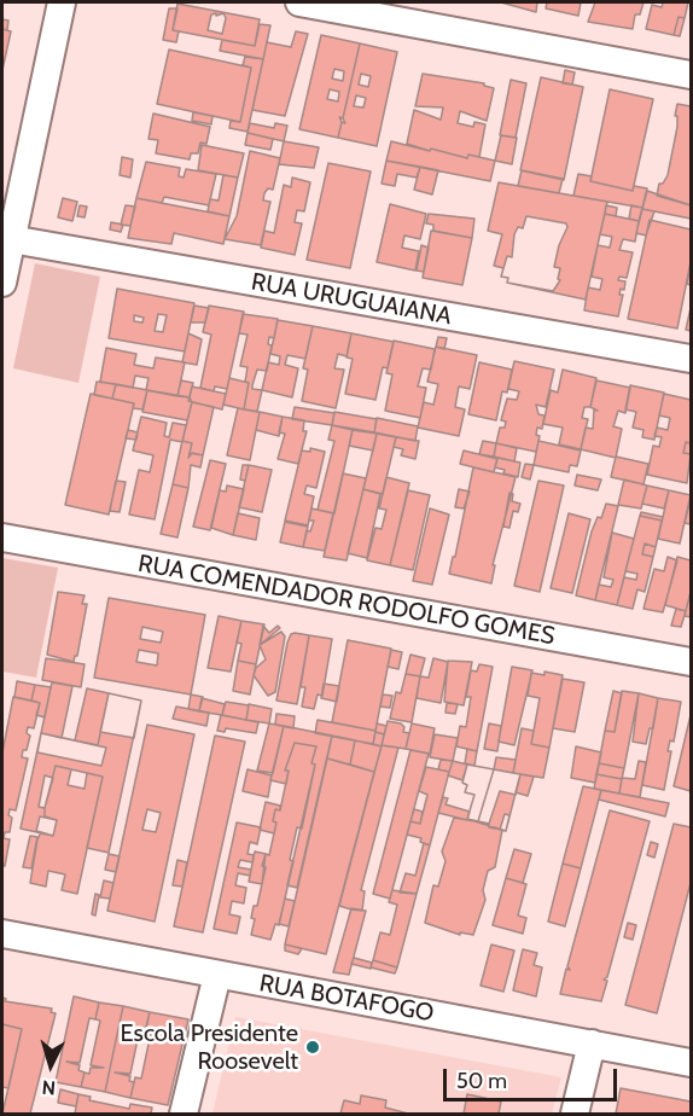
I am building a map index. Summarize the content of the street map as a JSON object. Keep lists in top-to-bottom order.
{
  "streets": {
    "street": ["RUA URUGUAIANA", "RUA COMENDADOR RODOLFO GOMES", "RUA BOTAFOGO"]
  },
  "places": ["Escola Presidente Roosevelt"],
  "scale_bar": "50 m",
  "north": "bottom"
}
